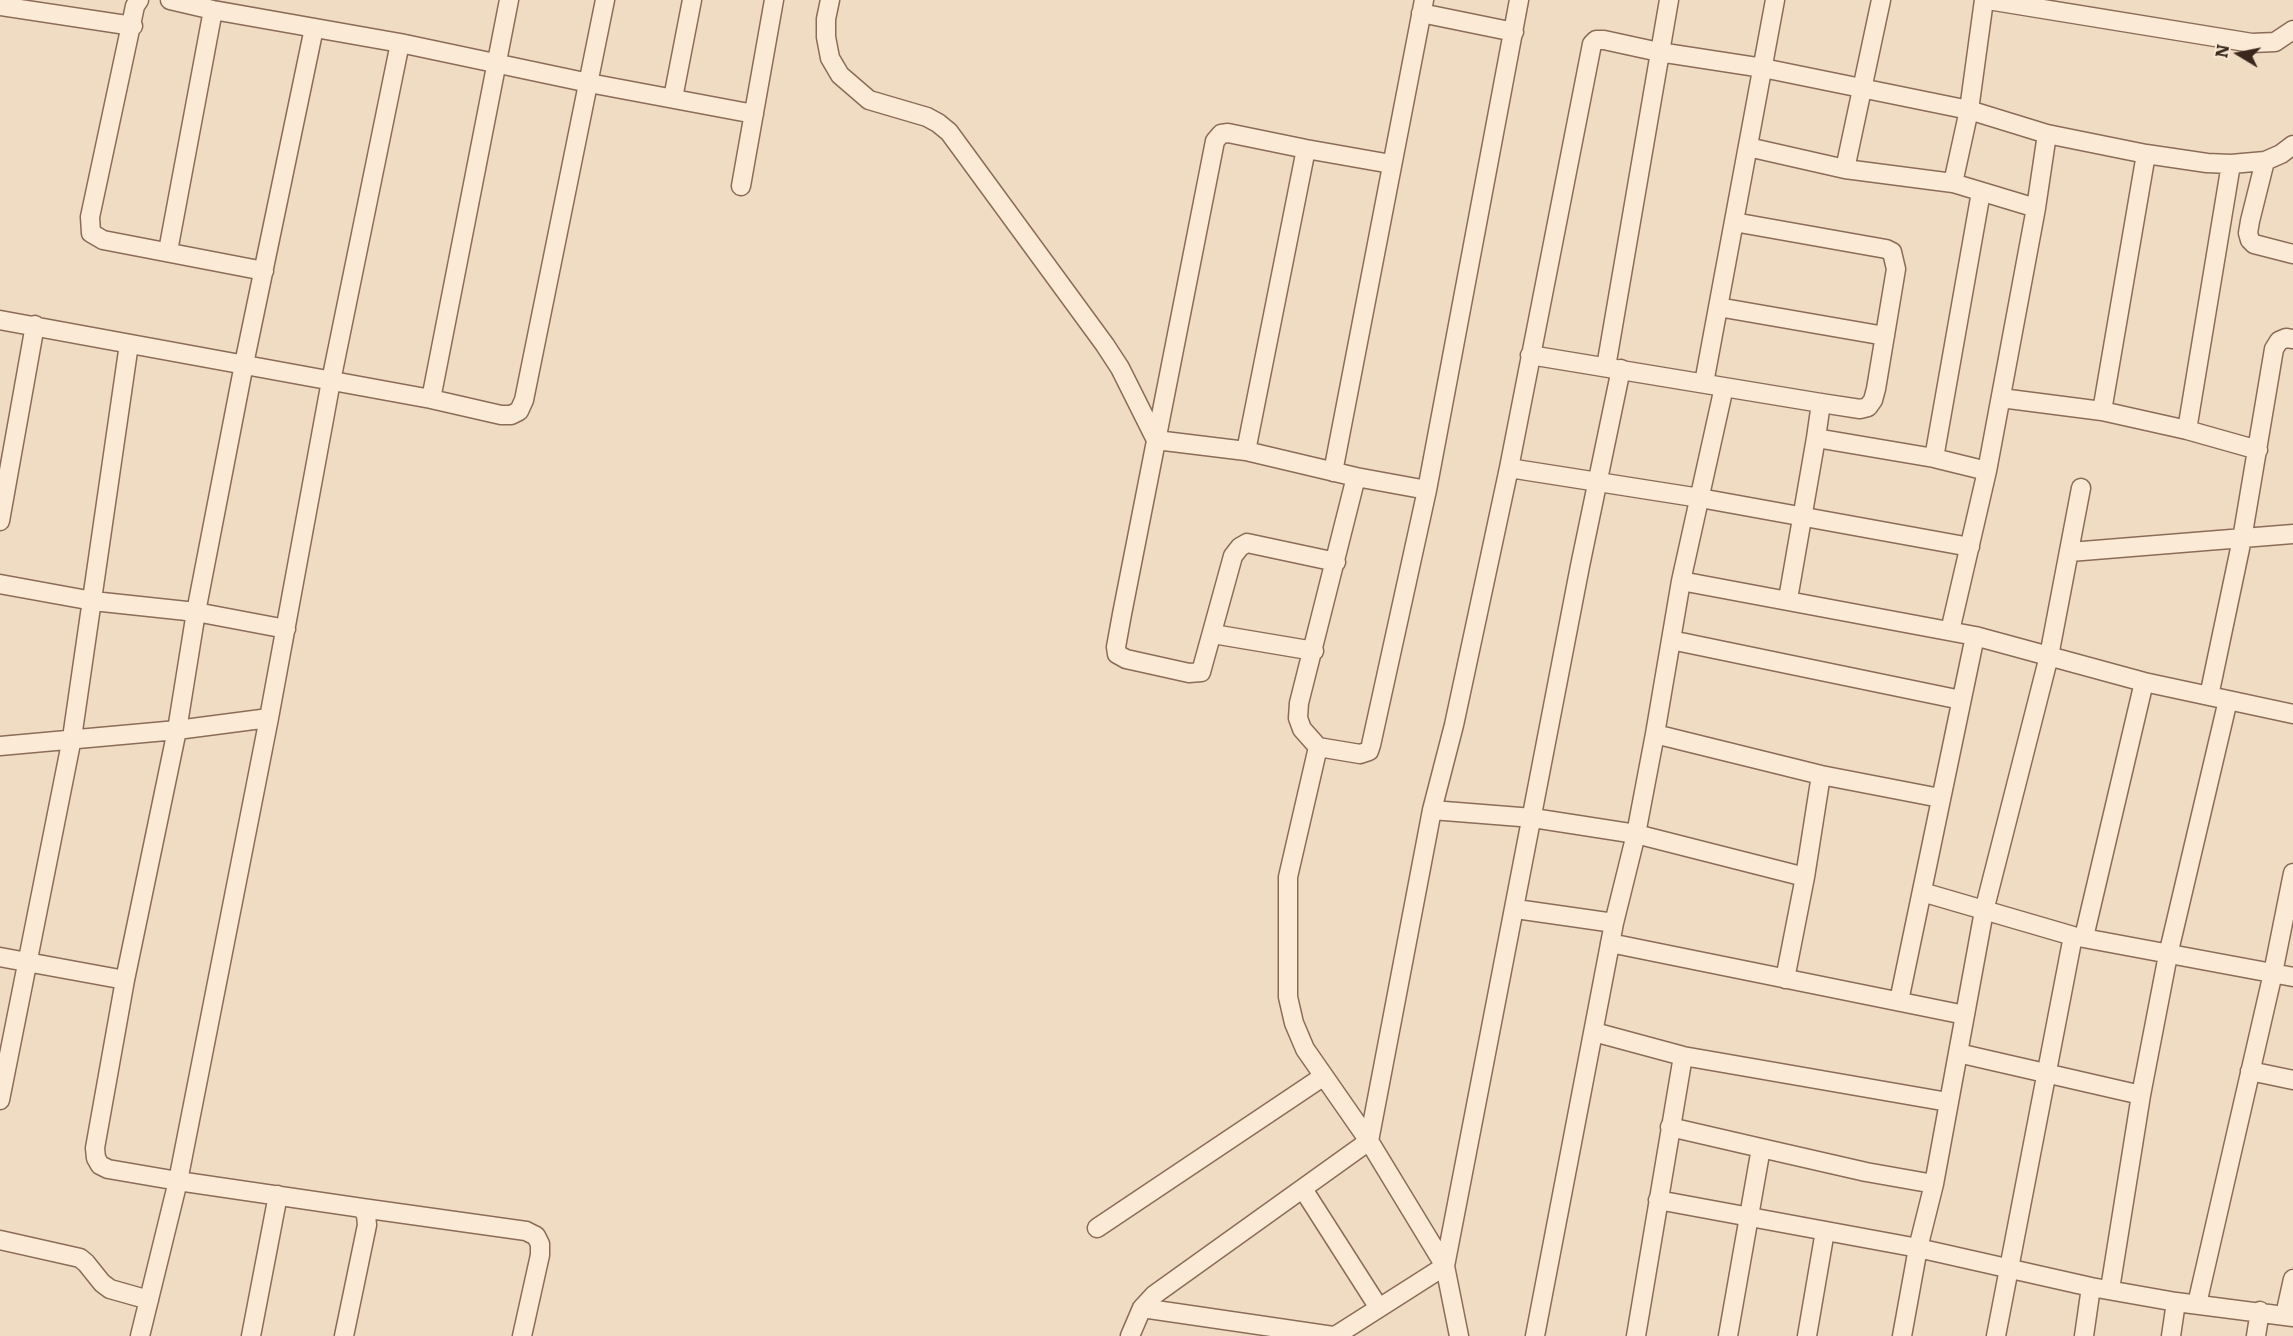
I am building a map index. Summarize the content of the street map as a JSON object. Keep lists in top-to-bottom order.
{
  "north": "left"
}
